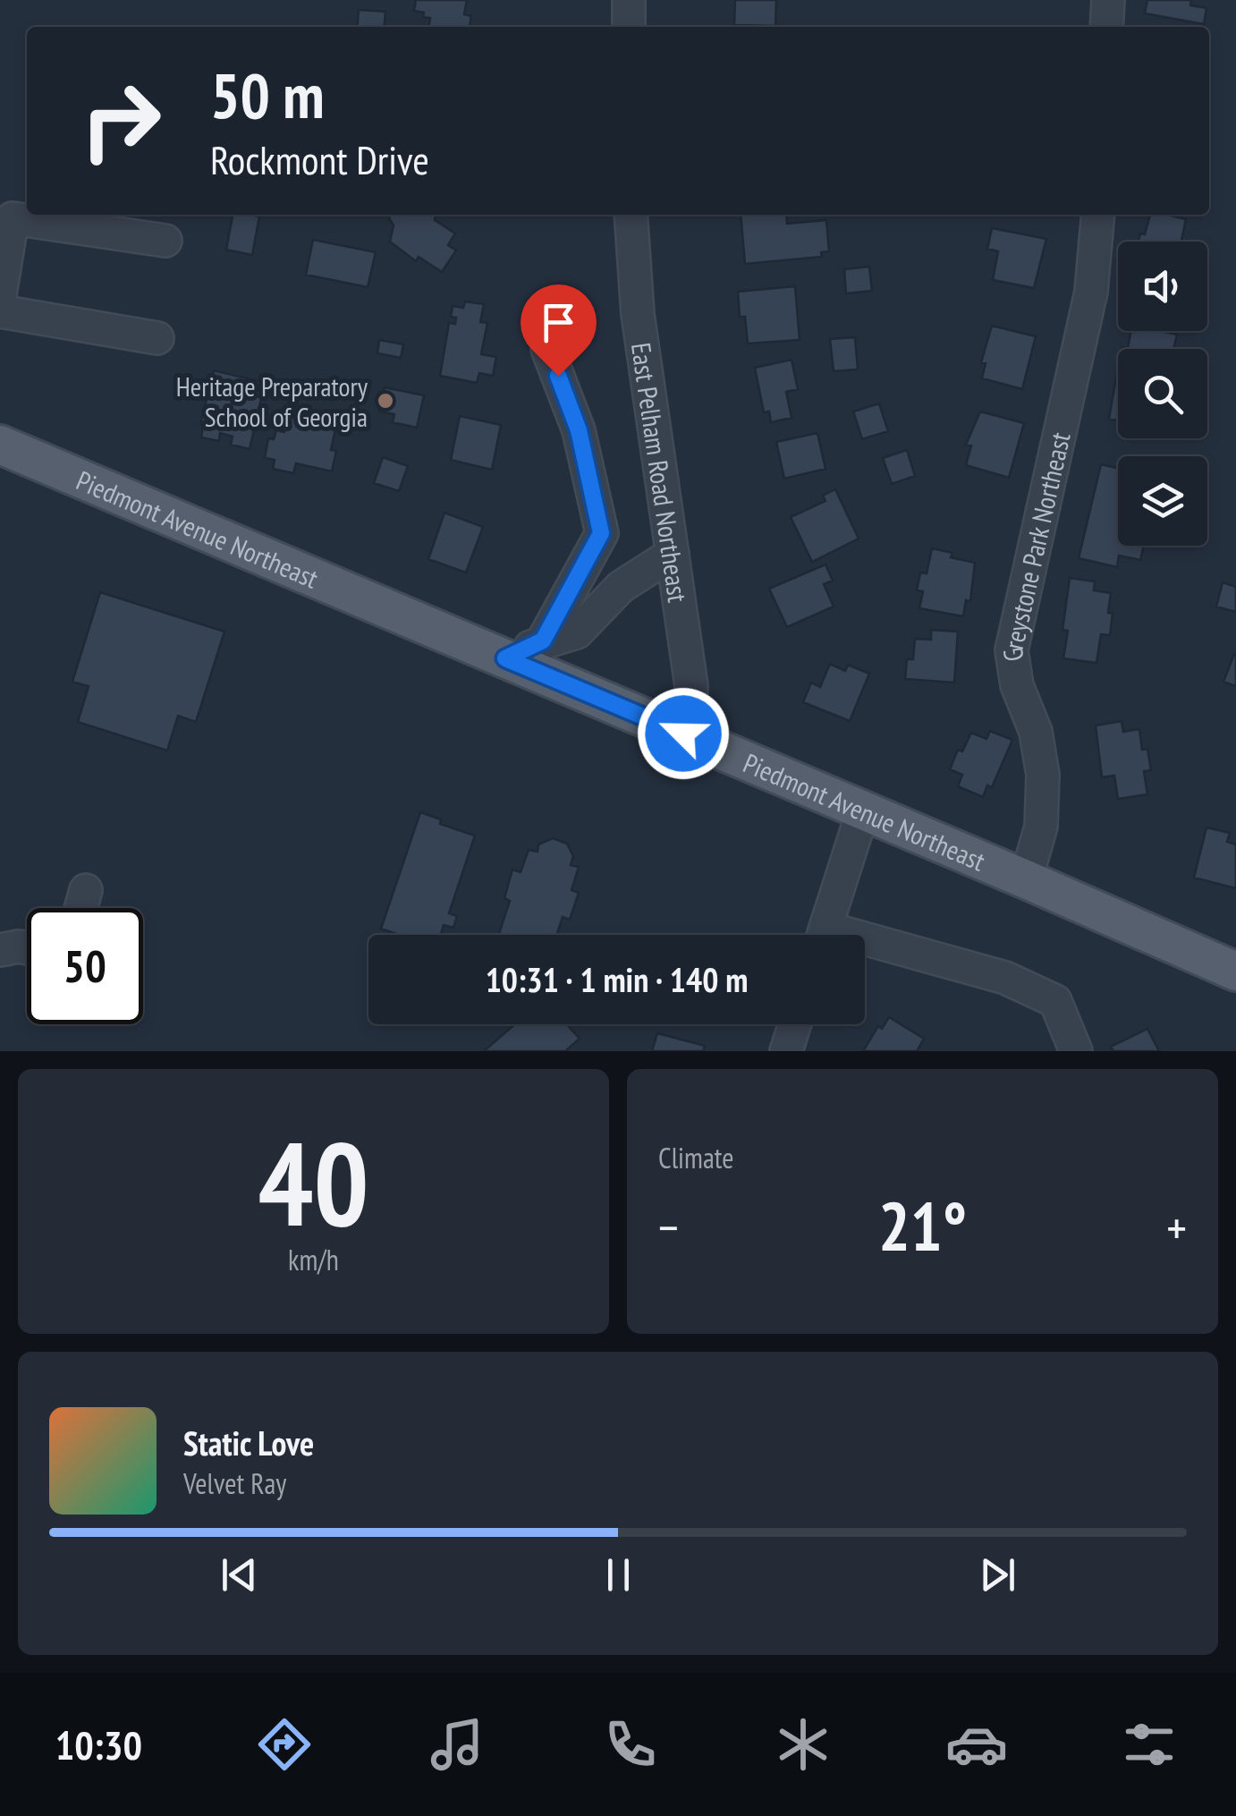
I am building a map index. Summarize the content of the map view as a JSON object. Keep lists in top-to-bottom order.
{
  "streets": {
    "main road": ["Piedmont Avenue Northeast"],
    "street": ["East Pelham Road Northeast", "Greystone Park Northeast"]
  },
  "crossings": [
    ["East Pelham Road Northeast", "Piedmont Avenue Northeast"],
    ["Piedmont Avenue Northeast", "Greystone Park Northeast"]
  ],
  "places": ["Heritage Preparatory School of Georgia"],
  "page": {
    "turn": ["50 m", "Rockmont Drive"],
    "limit": "50",
    "trip": "10:31 · 1 min · 140 m",
    "tile": [
      ["40", "km/h"],
      "Climate"
    ],
    "heat": ["−", "21°", "+"],
    "song": ["Static Love", "Velvet Ray"],
    "tabs": "10:30"
  }
}
